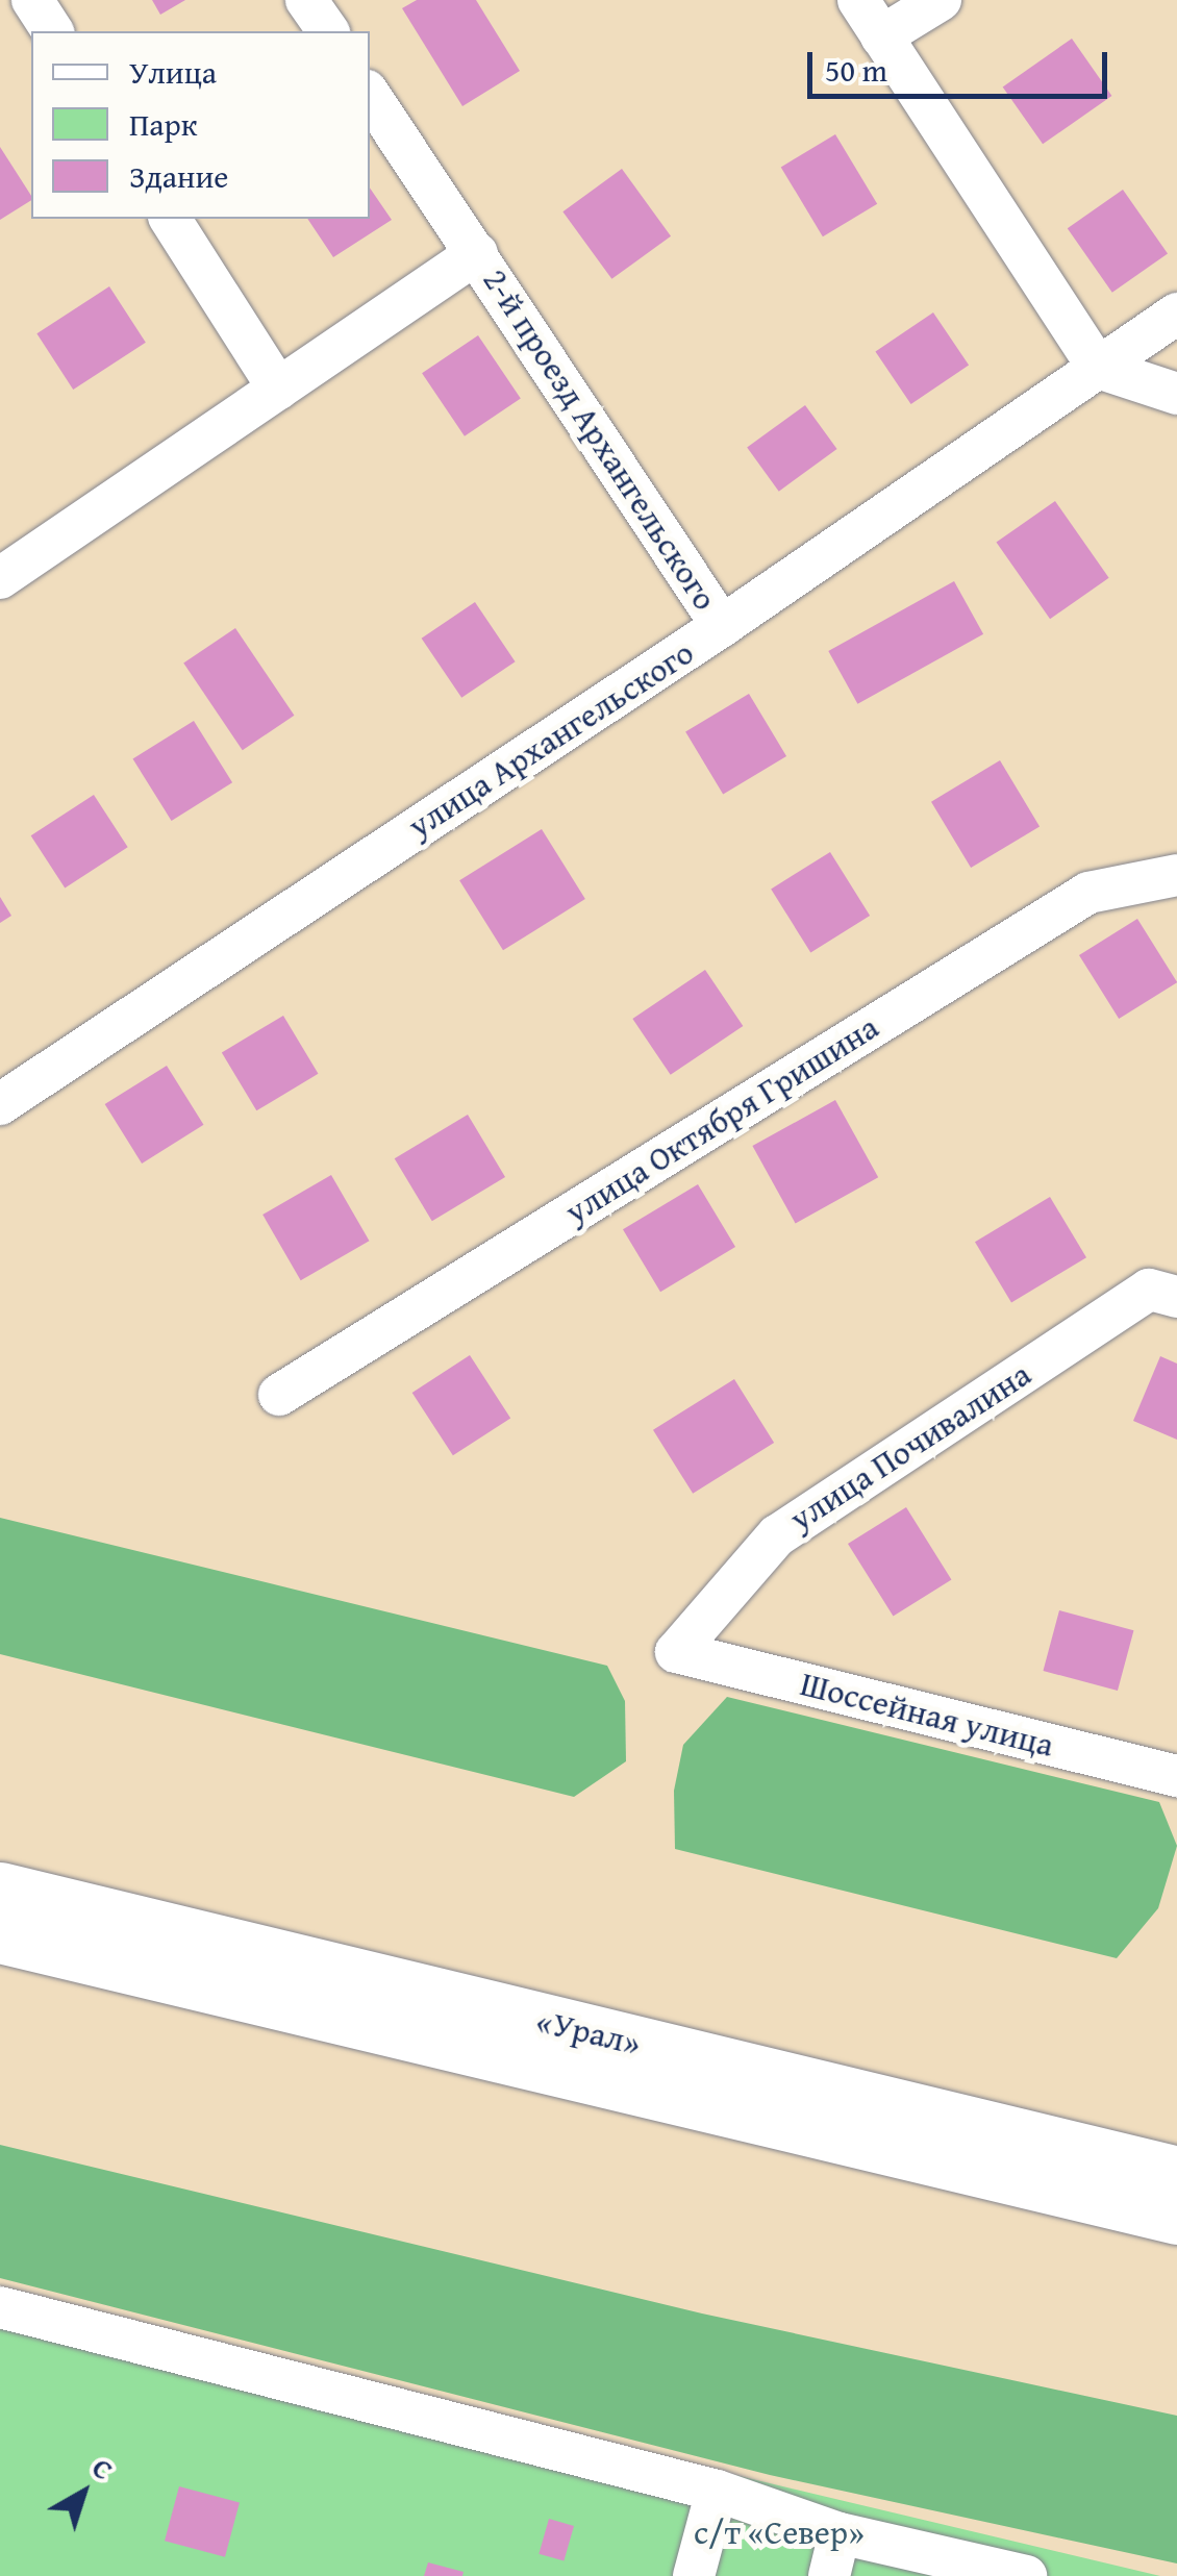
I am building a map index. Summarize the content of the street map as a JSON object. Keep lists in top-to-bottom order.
{
  "streets": {
    "highway": ["«Урал»"],
    "street": [
      "2-й проезд Архангельского",
      "улица Архангельского",
      "улица Октября Гришина",
      "улица Почивалина",
      "Шоссейная улица"
    ]
  },
  "crossings": [
    ["2-й проезд Архангельского", "улица Архангельского"],
    ["улица Почивалина", "Шоссейная улица"]
  ],
  "parks": ["с/т «Север»"],
  "legend": ["Улица", "Парк", "Здание"],
  "scale_bar": "50 m",
  "north": "top right"
}
